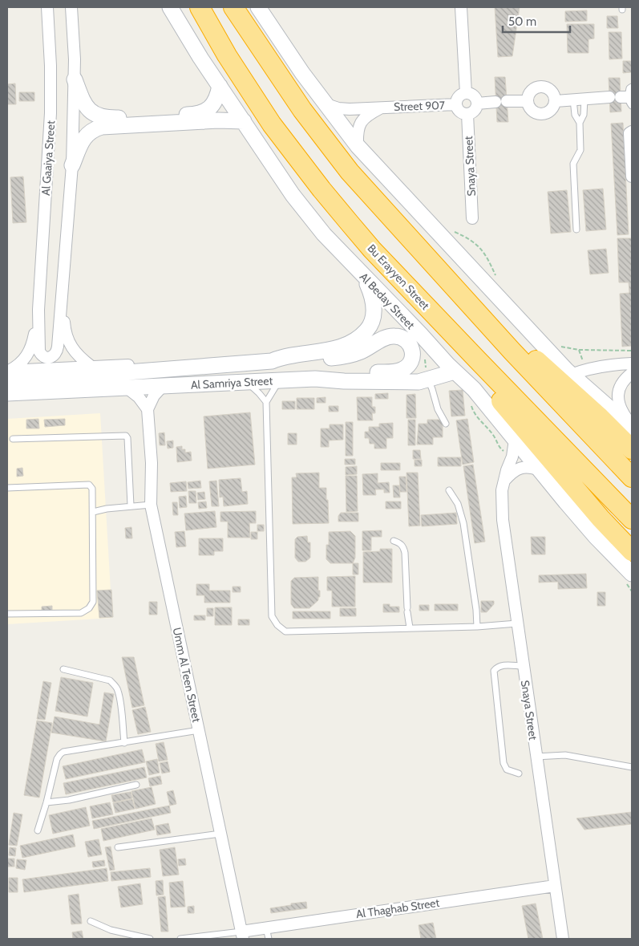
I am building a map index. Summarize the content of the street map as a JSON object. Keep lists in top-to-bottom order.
{
  "streets": {
    "highway": ["Bu Erayyen Street"],
    "main road": ["Al Beday Street", "Al Samriya Street"],
    "street": [
      "Street 907",
      "Al Gaaiya Street",
      "Snaya Street",
      "Umm Al Teen Street",
      "Al Thaghab Street"
    ]
  },
  "crossings": [
    ["Street 907", "Snaya Street"],
    ["Al Gaaiya Street", "Al Samriya Street"],
    ["Snaya Street", "Al Beday Street"],
    ["Snaya Street", "Al Thaghab Street"],
    ["Al Beday Street", "Al Samriya Street"],
    ["Umm Al Teen Street", "Al Thaghab Street"]
  ],
  "scale_bar": "50 m"
}
